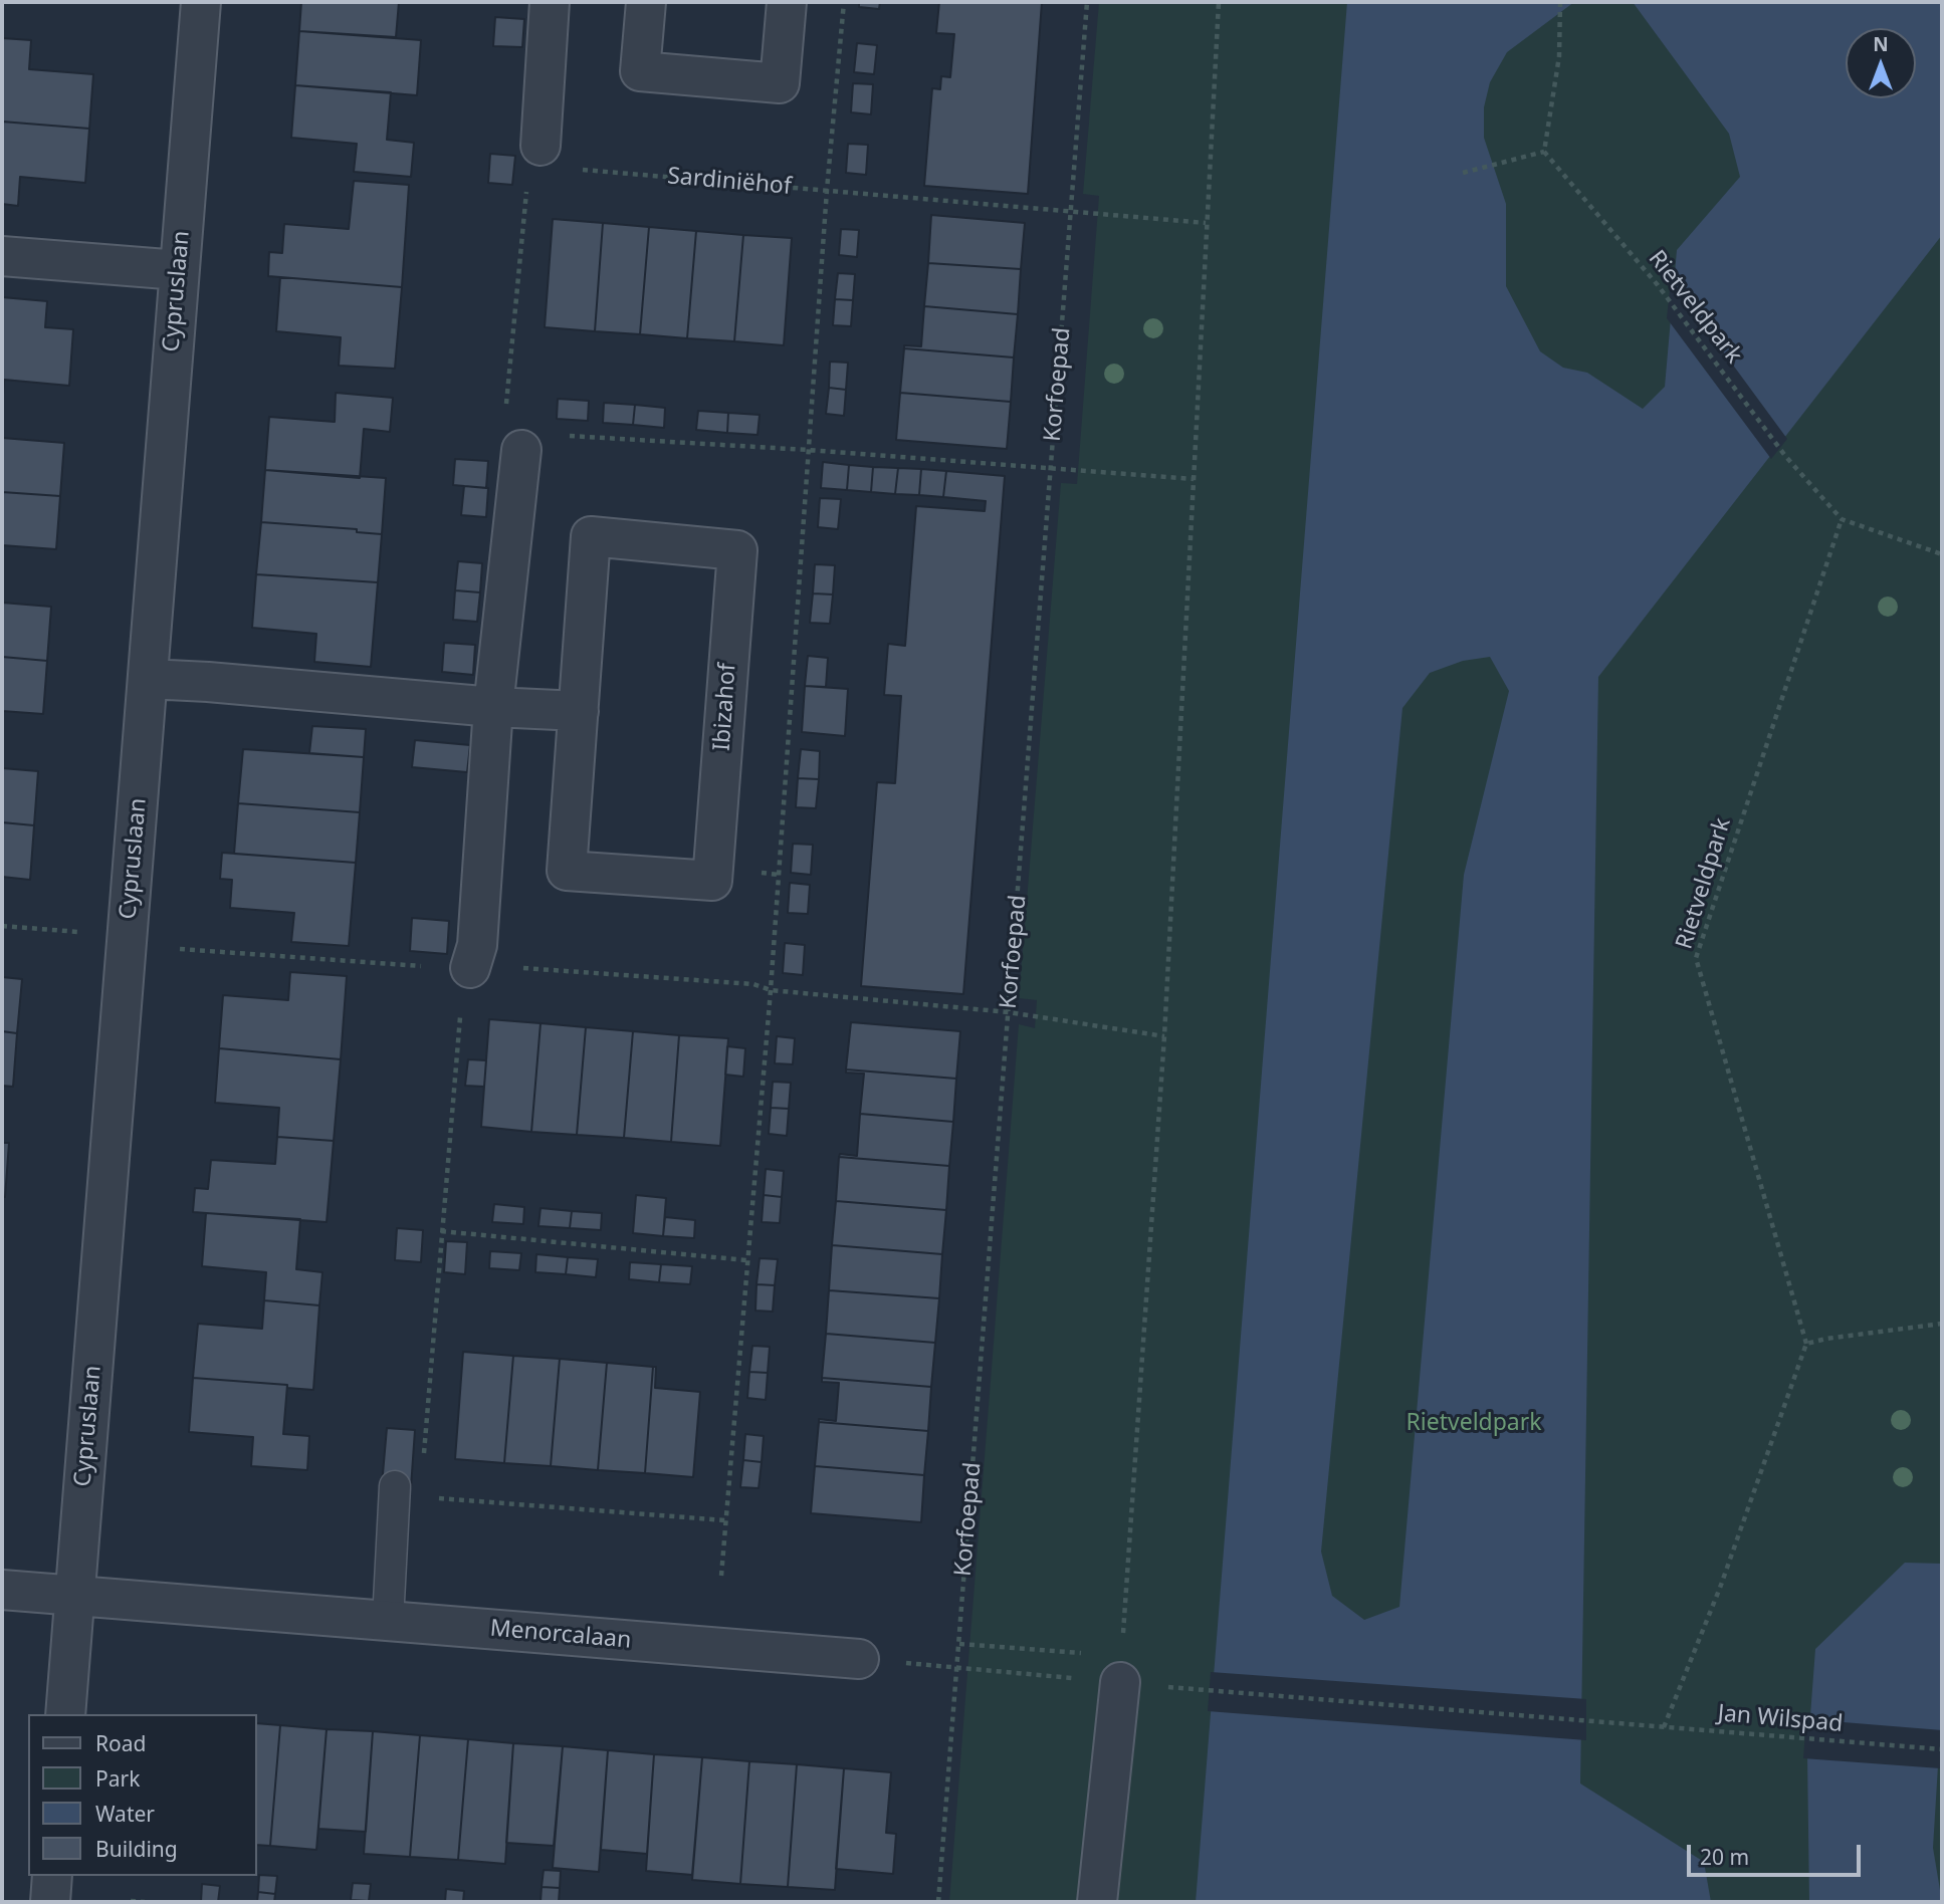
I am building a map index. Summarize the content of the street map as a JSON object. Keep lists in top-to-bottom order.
{
  "streets": {
    "street": ["Cypruslaan", "Ibizahof", "Menorcalaan"],
    "path": [
      "Sardiniëhof",
      "Rietveldpark",
      "Korfoepad",
      "Jan Wilspad"
    ]
  },
  "crossings": [
    ["Sardiniëhof", "Korfoepad"],
    ["Cypruslaan", "Menorcalaan"]
  ],
  "parks": ["Rietveldpark"],
  "legend": [
    "Road",
    "Park",
    "Water",
    "Building"
  ],
  "scale_bar": "20 m",
  "north": "top"
}
